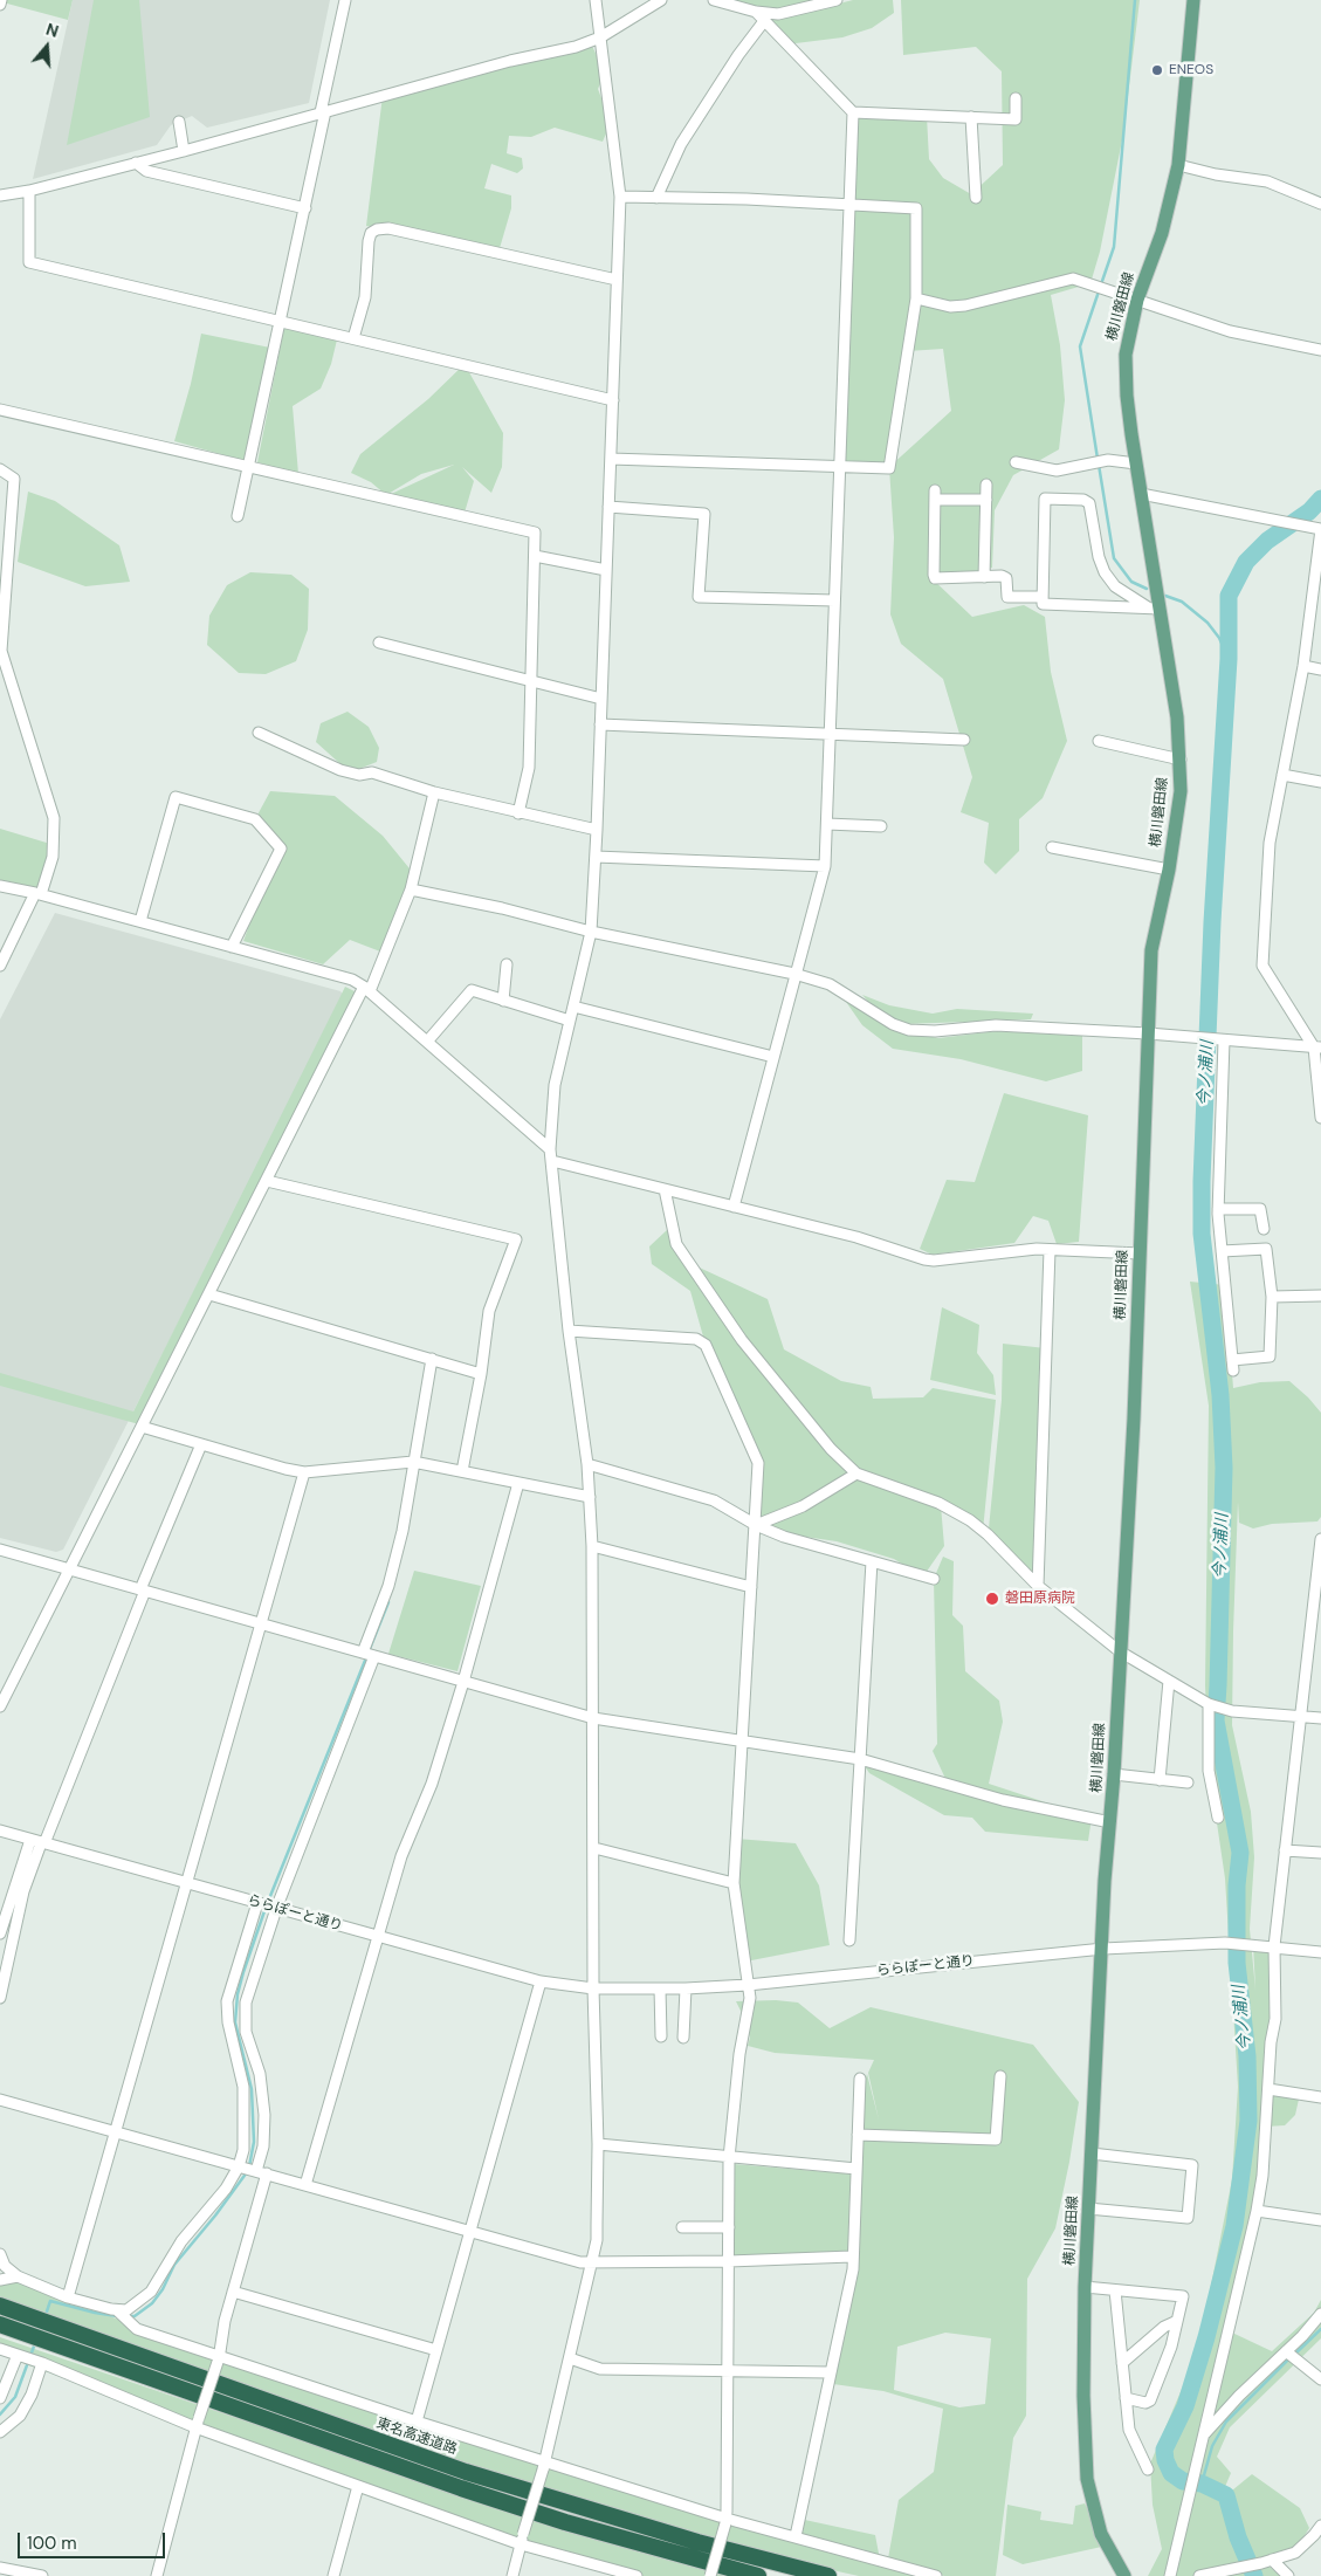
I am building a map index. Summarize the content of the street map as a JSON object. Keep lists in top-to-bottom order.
{
  "streets": {
    "highway": ["東名高速道路"],
    "main road": ["横川磐田線"],
    "street": ["ららぽーと通り"]
  },
  "crossings": [
    ["横川磐田線", "ららぽーと通り"]
  ],
  "water": ["今ノ浦川"],
  "places": ["ENEOS", "磐田原病院"],
  "scale_bar": "100 m",
  "north": "top"
}
